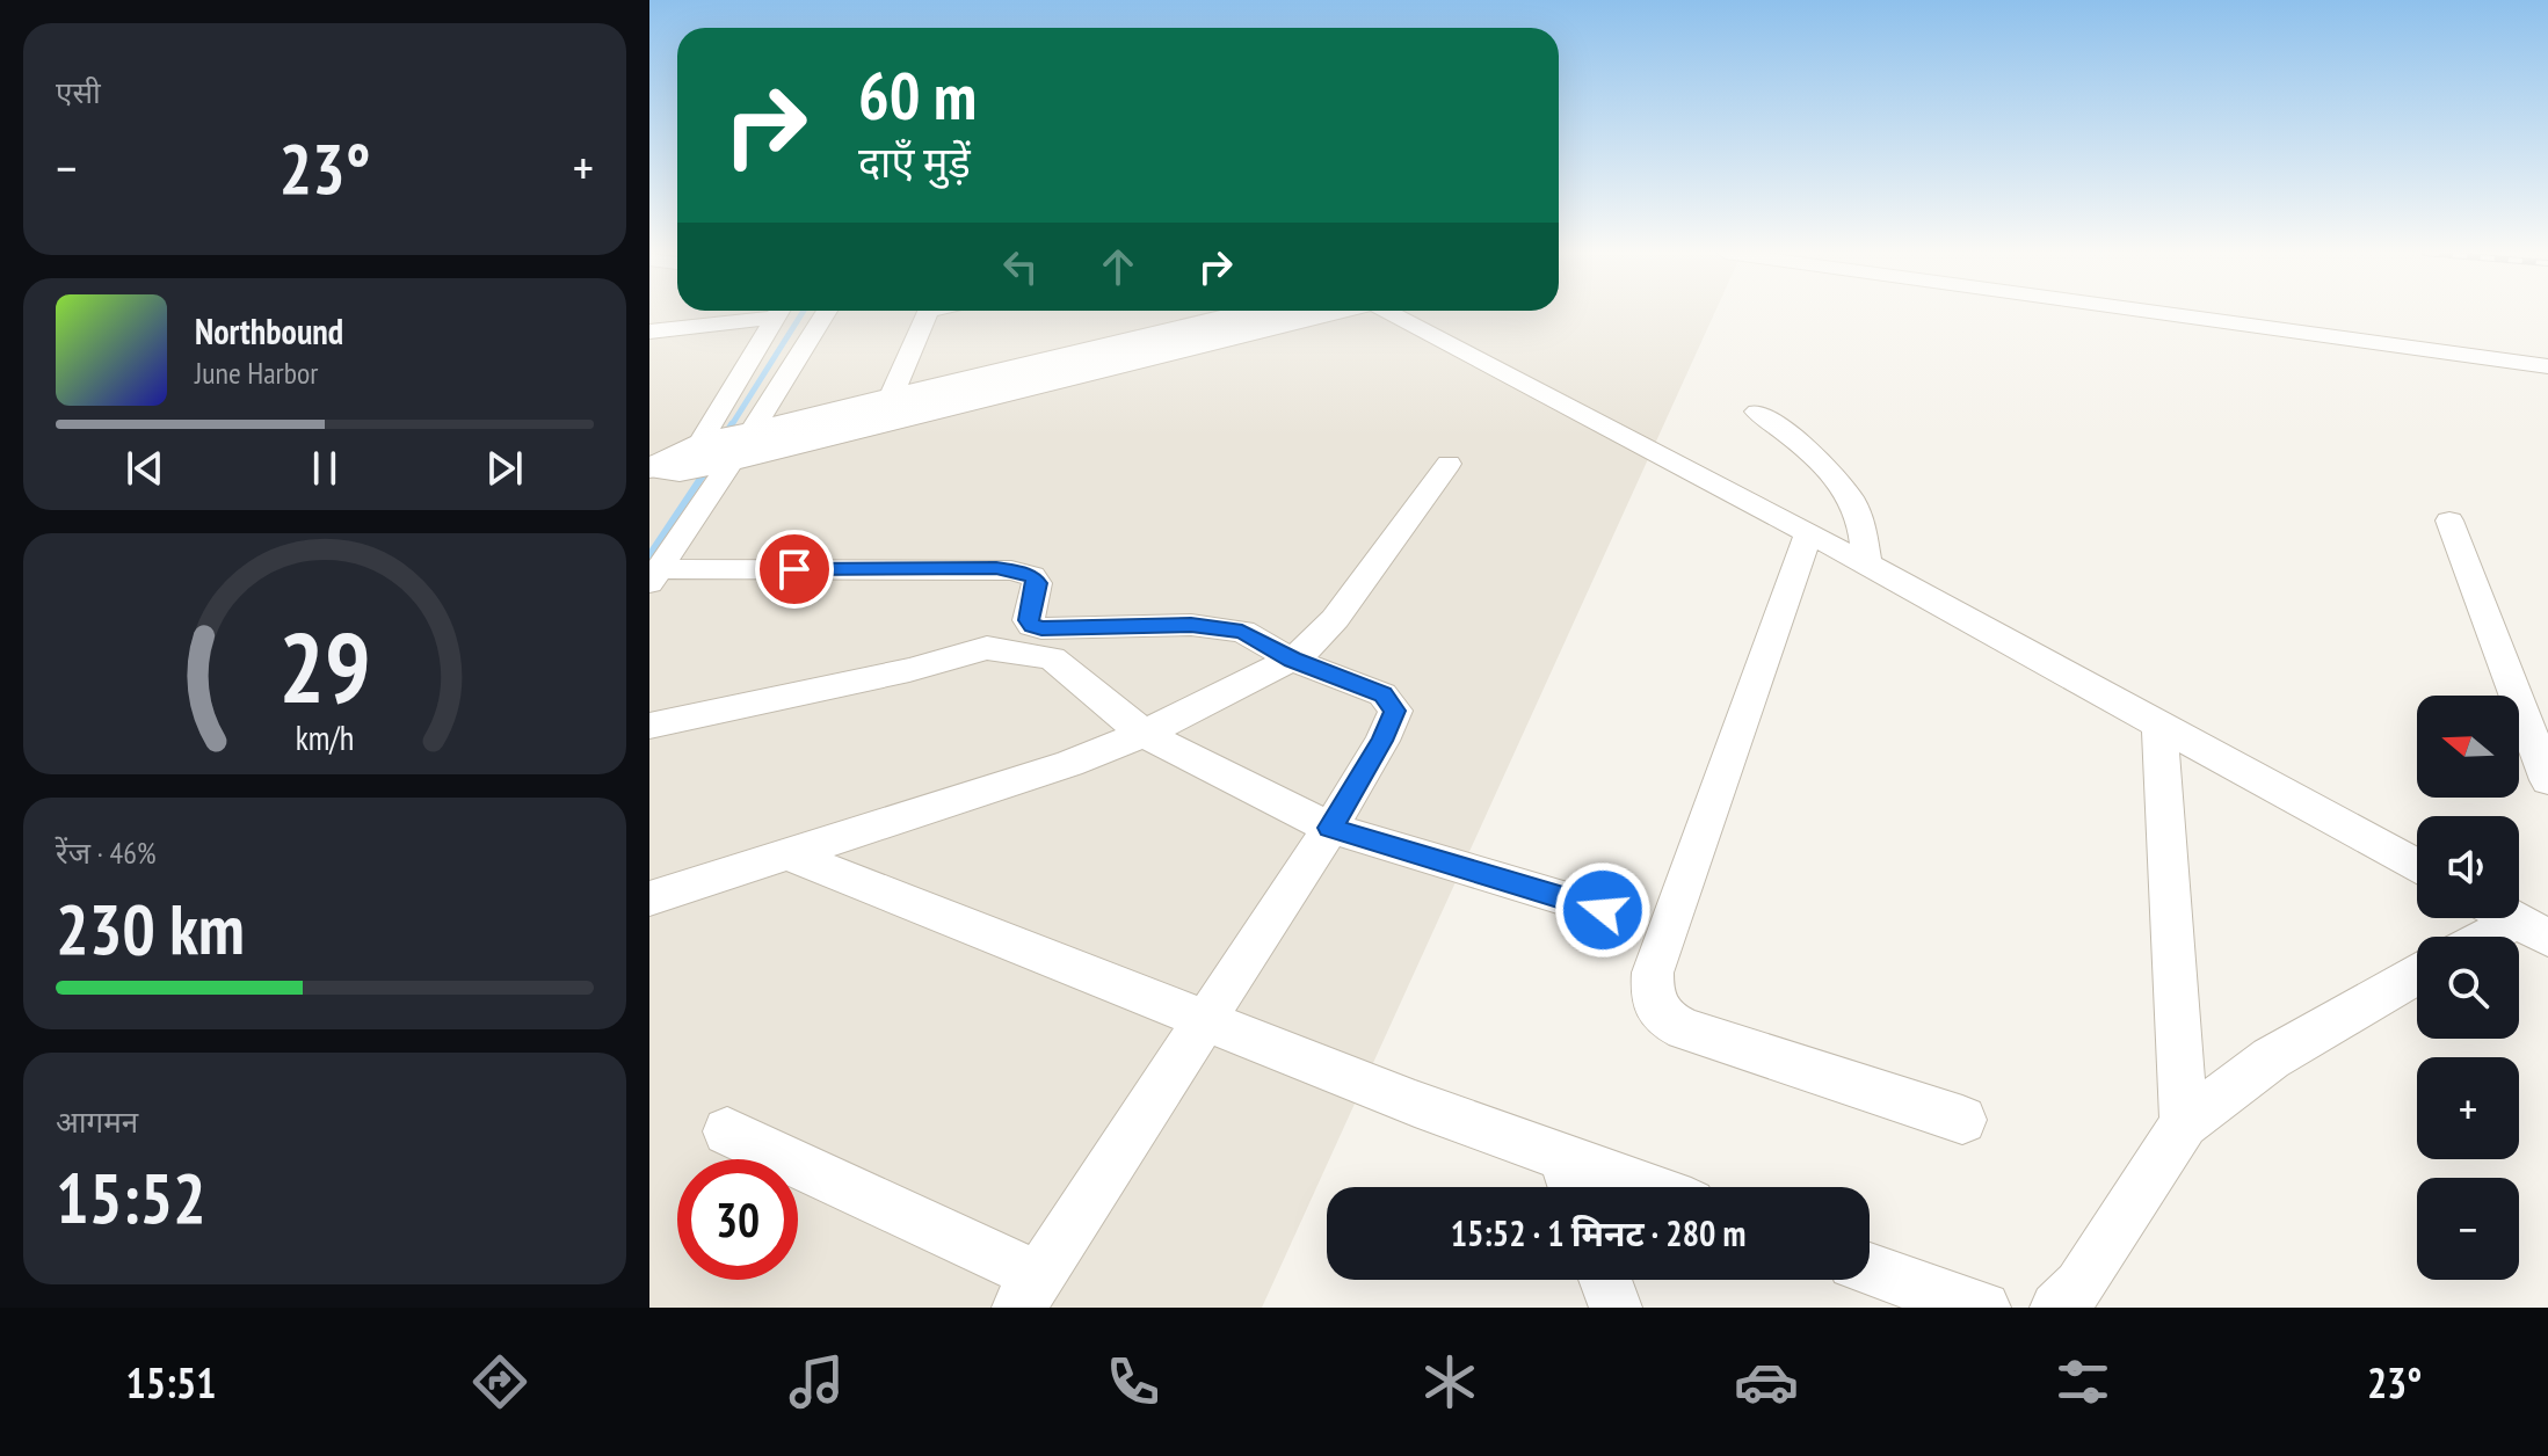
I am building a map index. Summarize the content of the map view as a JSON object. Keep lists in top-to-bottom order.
{
  "north": "left",
  "page": {
    "tile": [
      "एसी",
      ["रेंज · 46%", "230 km"],
      ["आगमन", "15:52"]
    ],
    "turn": ["60 m", "दाएँ मुड़ें"],
    "heat": ["−", "23°", "+"],
    "song": ["Northbound", "June Harbor"],
    "map_buttons": ["+", "−"],
    "limit": "30",
    "trip": "15:52 · 1 मिनट · 280 m",
    "tabs": ["15:51", "23°"],
    "gauge": ["29", "km/h"]
  }
}
